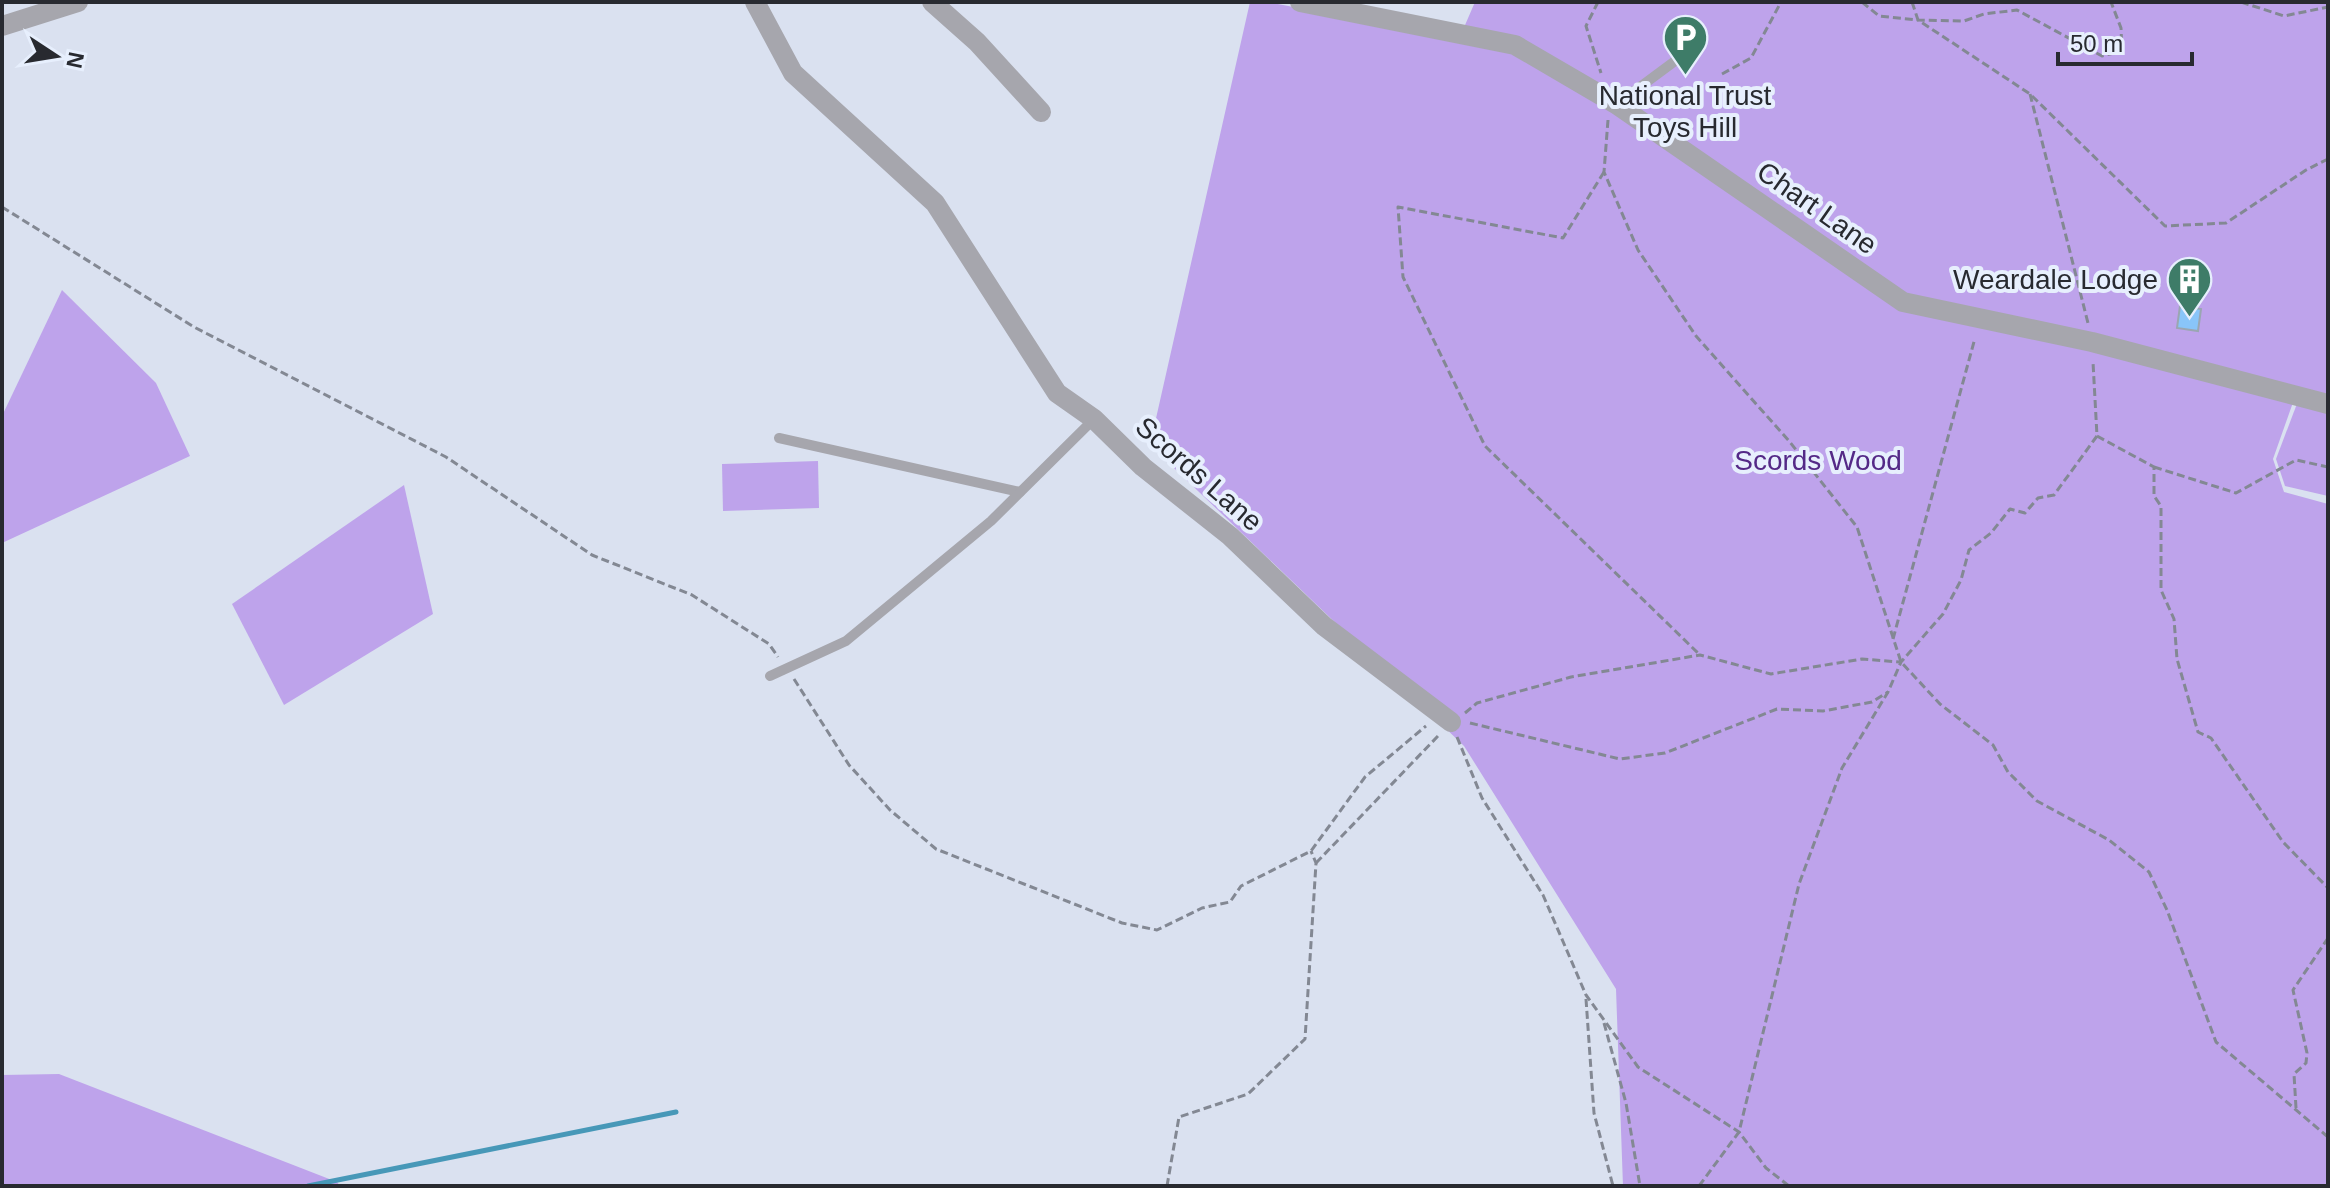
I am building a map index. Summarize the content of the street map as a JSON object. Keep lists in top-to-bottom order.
{
  "streets": {
    "street": ["Chart Lane", "Scords Lane"]
  },
  "parks": ["Scords Wood"],
  "places": {
    "parking": ["National Trust Toys Hill"],
    "building": ["Weardale Lodge"]
  },
  "scale_bar": "50 m",
  "north": "right"
}
